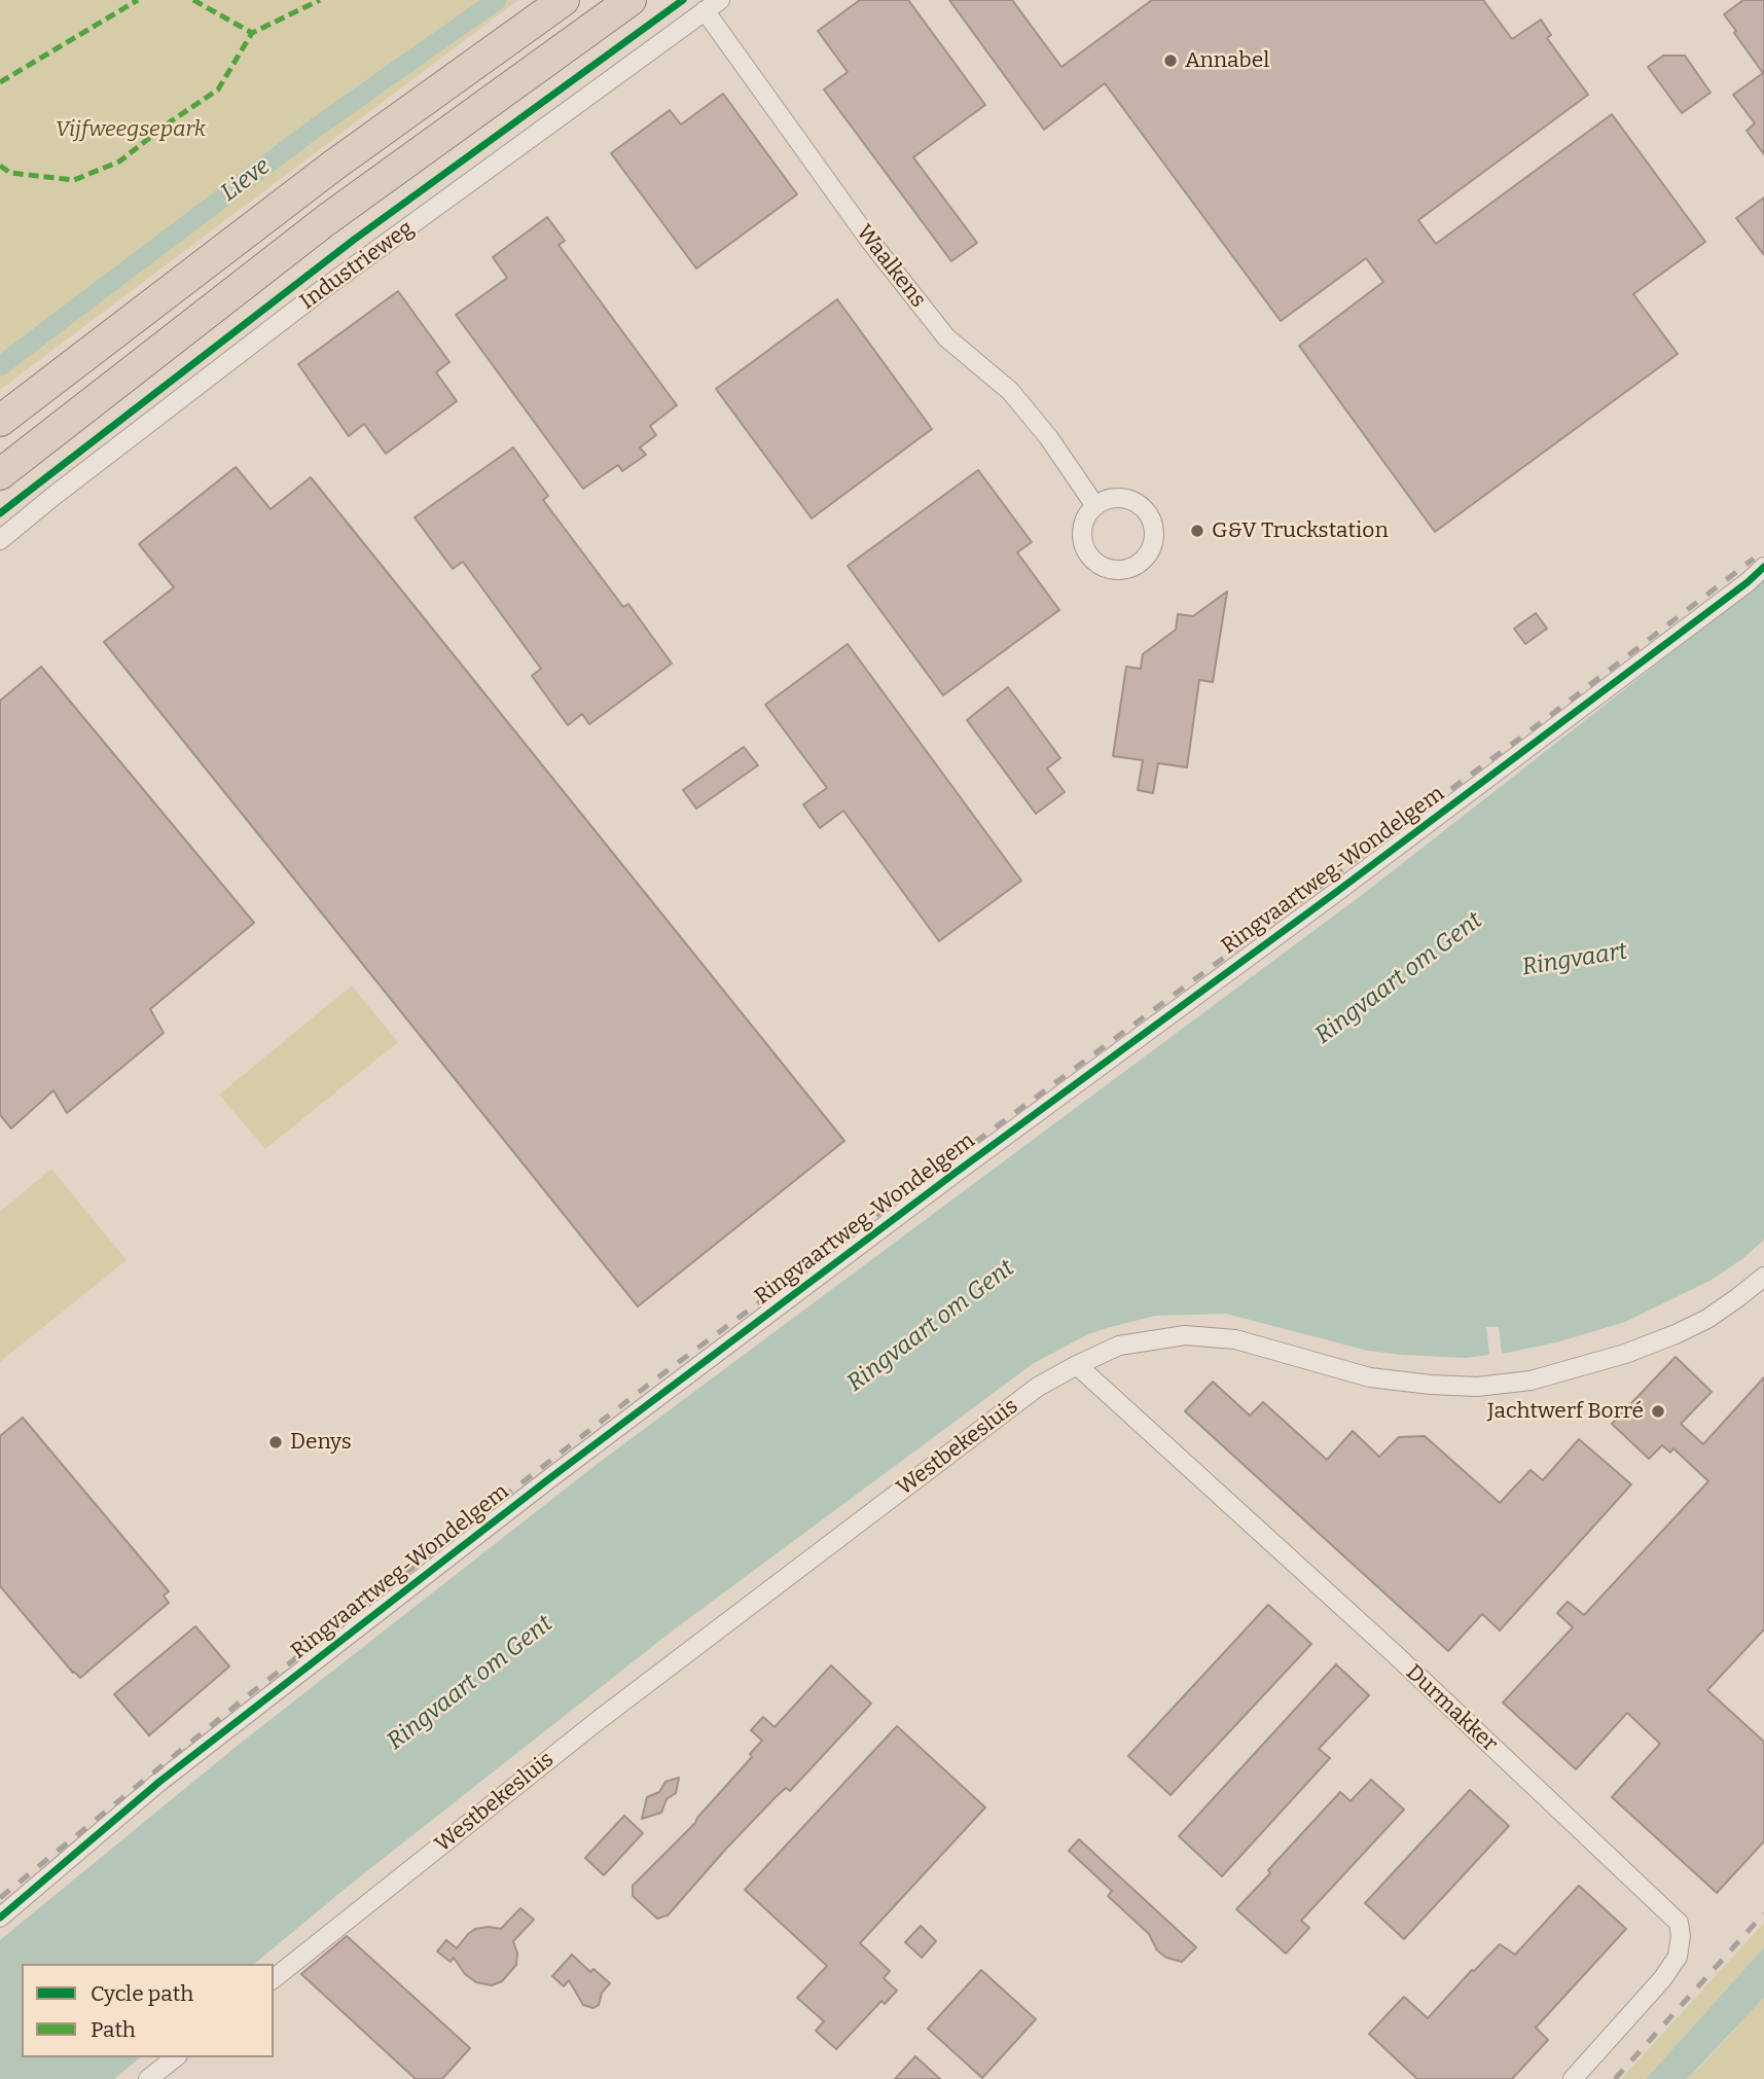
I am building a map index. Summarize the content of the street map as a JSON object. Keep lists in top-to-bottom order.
{
  "streets": {
    "street": [
      "Industrieweg",
      "Waalkens",
      "Ringvaartweg-Wondelgem",
      "Westbekesluis",
      "Durmakker"
    ]
  },
  "crossings": [
    ["Industrieweg", "Waalkens"],
    ["Westbekesluis", "Durmakker"]
  ],
  "water": ["Lieve", "Ringvaart", "Ringvaart om Gent"],
  "parks": ["Vijfweegsepark"],
  "places": [
    "Annabel",
    "G&V Truckstation",
    "Jachtwerf Borré",
    "Denys"
  ],
  "legend": ["Cycle path", "Path"]
}
